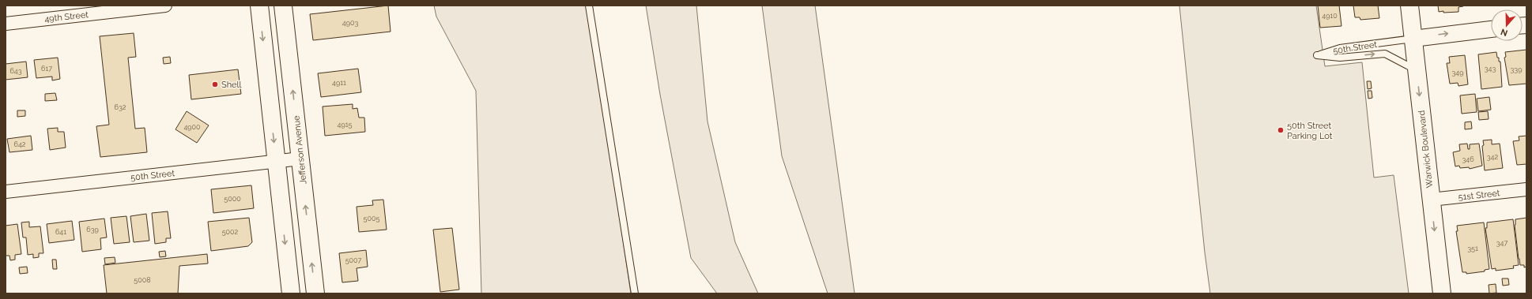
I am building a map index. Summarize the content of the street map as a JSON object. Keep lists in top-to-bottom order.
{
  "streets": {
    "main road": ["Warwick Boulevard", "Jefferson Avenue"],
    "street": ["49th Street", "50th Street", "51st Street"]
  },
  "crossings": [
    ["50th Street", "Warwick Boulevard"],
    ["50th Street", "Jefferson Avenue"],
    ["Warwick Boulevard", "51st Street"]
  ],
  "one_way": ["Warwick Boulevard"],
  "places": ["Shell", "50th Street Parking Lot"],
  "house_numbers": [
    "4910",
    "4903",
    "617",
    "343",
    "339",
    "643",
    "349",
    "4911",
    "632",
    "4915",
    "4900",
    "642",
    "342",
    "346",
    "5000",
    "5005",
    "639",
    "641",
    "5002",
    "347",
    "351",
    "5007",
    "5008"
  ],
  "north": "bottom"
}
